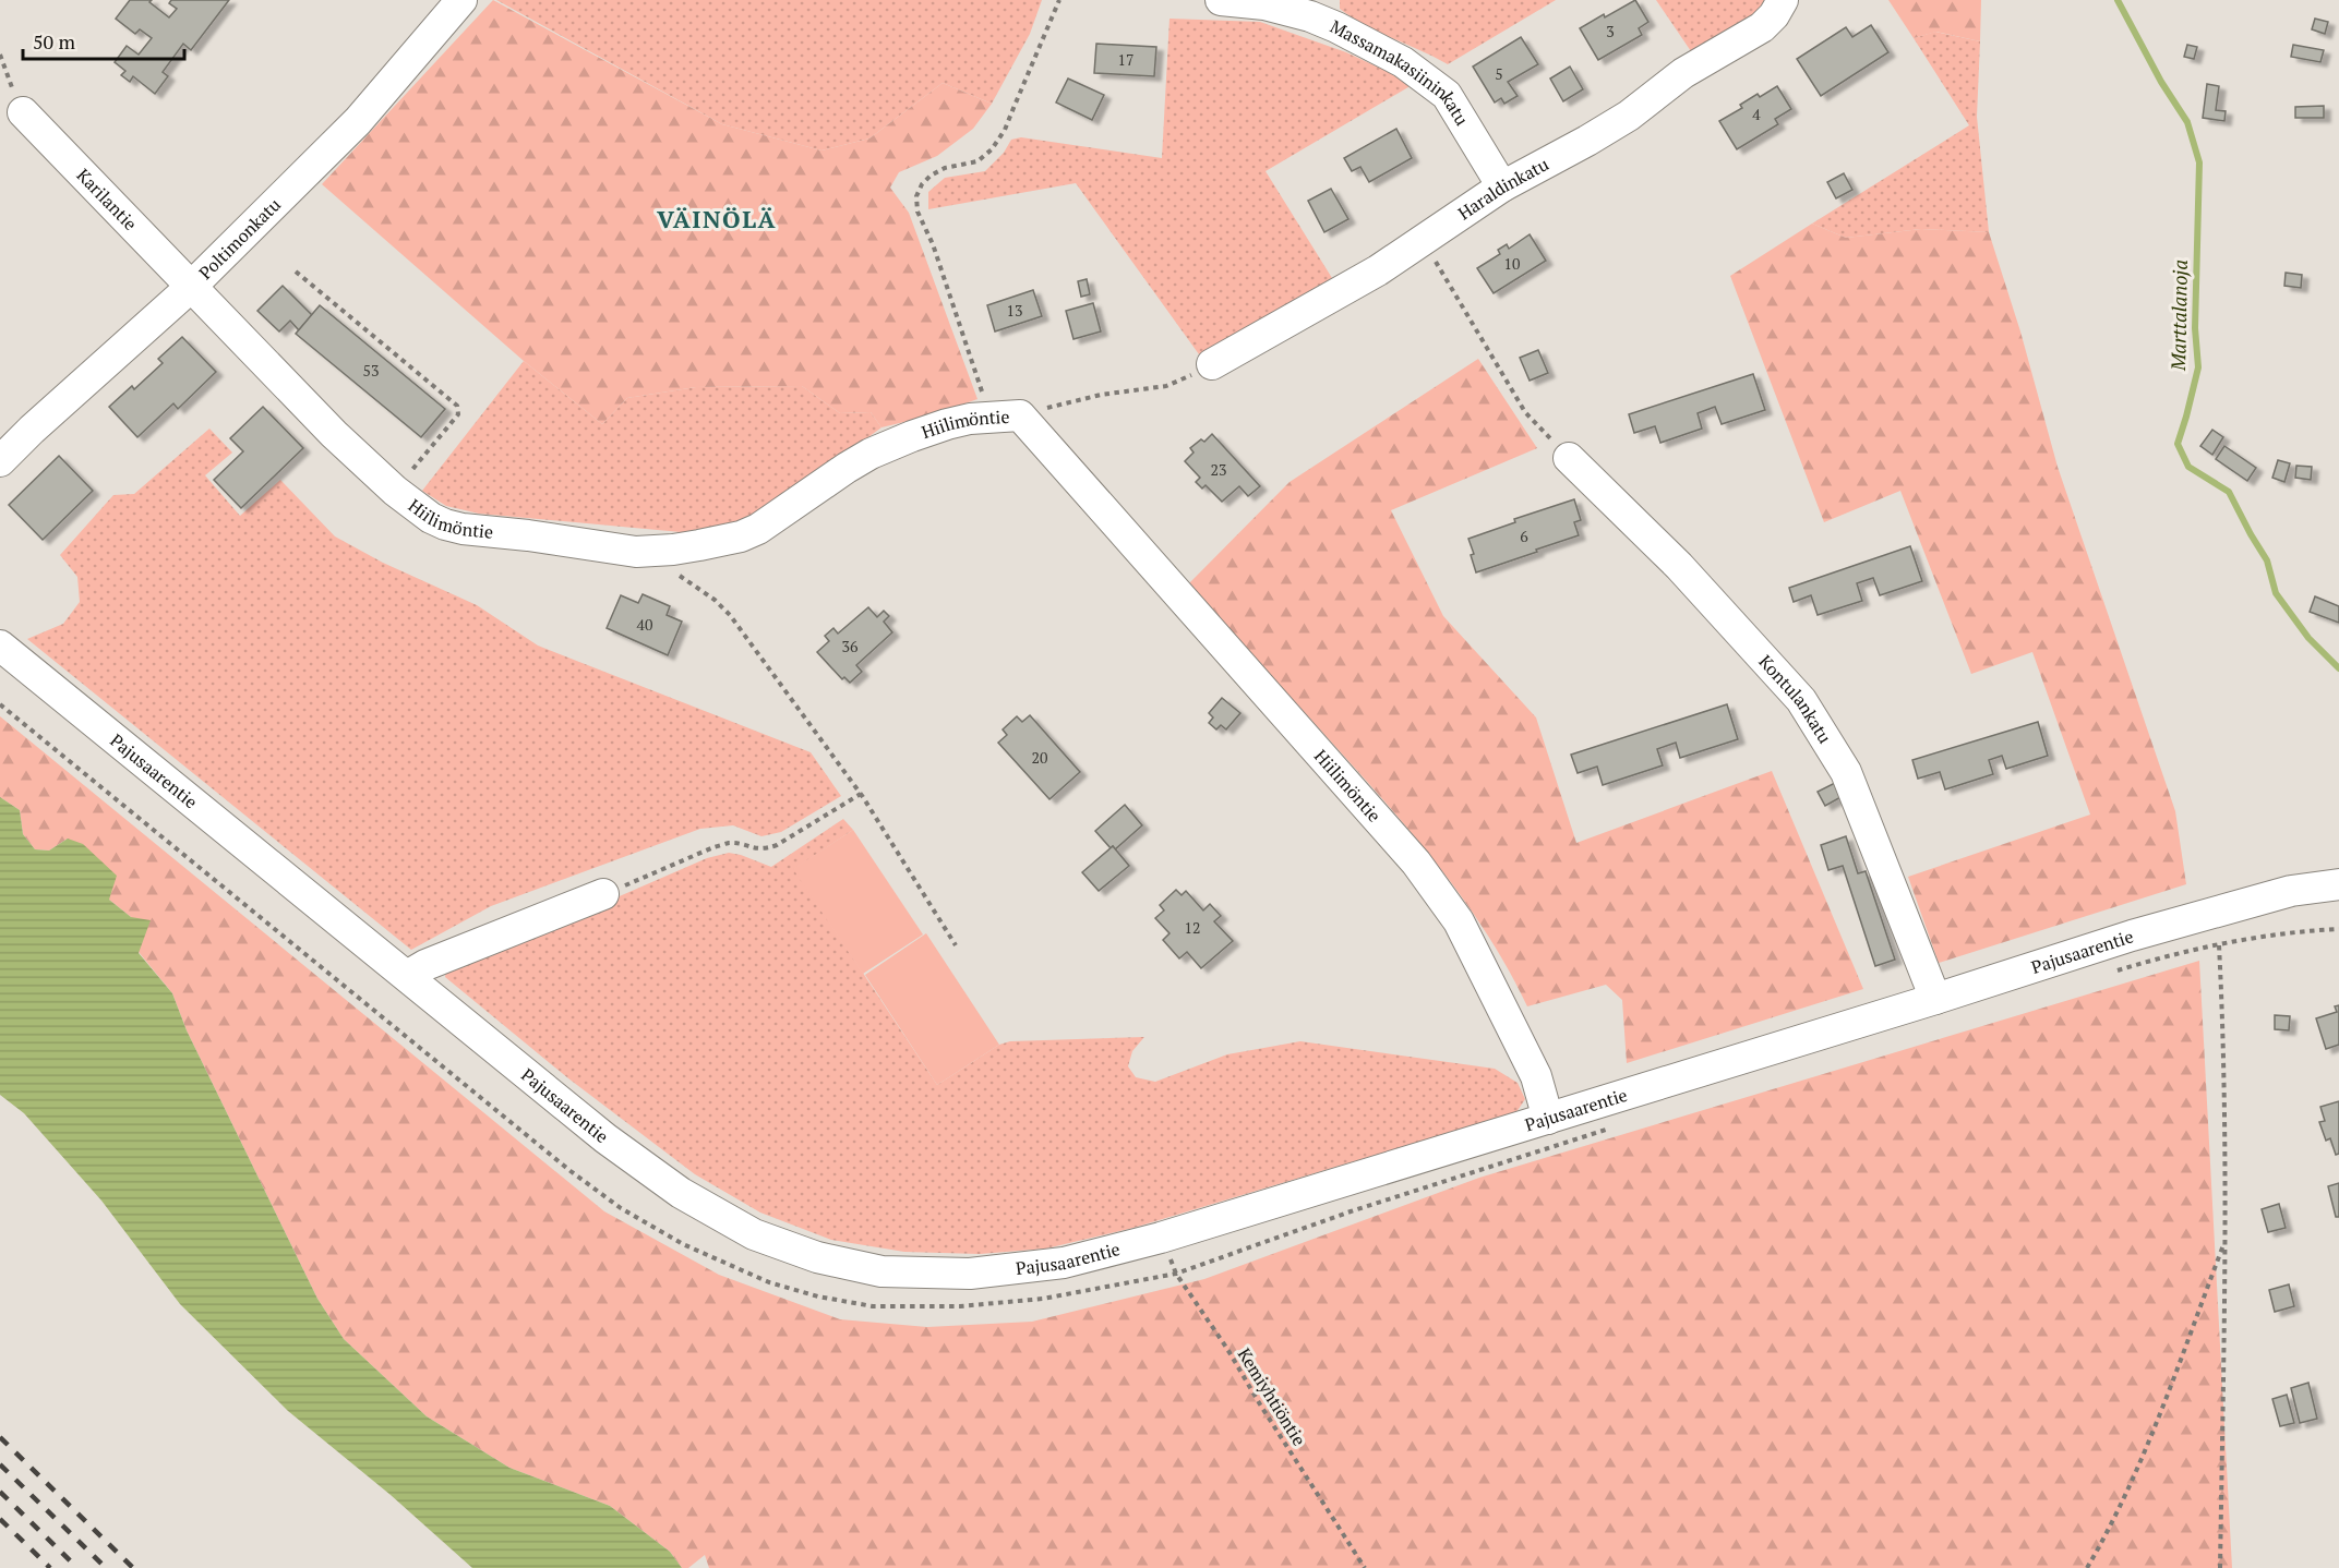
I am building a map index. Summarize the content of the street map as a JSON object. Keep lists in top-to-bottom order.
{
  "streets": {
    "street": [
      "Massamakasiininkatu",
      "Haraldinkatu",
      "Karilantie",
      "Poltimonkatu",
      "Hiilimöntie",
      "Kontulankatu",
      "Pajusaarentie"
    ],
    "path": ["Kemiyhtiöntie"]
  },
  "crossings": [
    ["Massamakasiininkatu", "Haraldinkatu"],
    ["Karilantie", "Poltimonkatu"],
    ["Karilantie", "Hiilimöntie"],
    ["Poltimonkatu", "Hiilimöntie"],
    ["Hiilimöntie", "Pajusaarentie"],
    ["Kontulankatu", "Pajusaarentie"],
    ["Pajusaarentie", "Kemiyhtiöntie"]
  ],
  "districts": ["VÄINÖLÄ"],
  "water": ["Marttalanoja"],
  "house_numbers": [
    "3",
    "17",
    "5",
    "4",
    "10",
    "13",
    "53",
    "23",
    "6",
    "40",
    "36",
    "20",
    "12"
  ],
  "scale_bar": "50 m"
}
